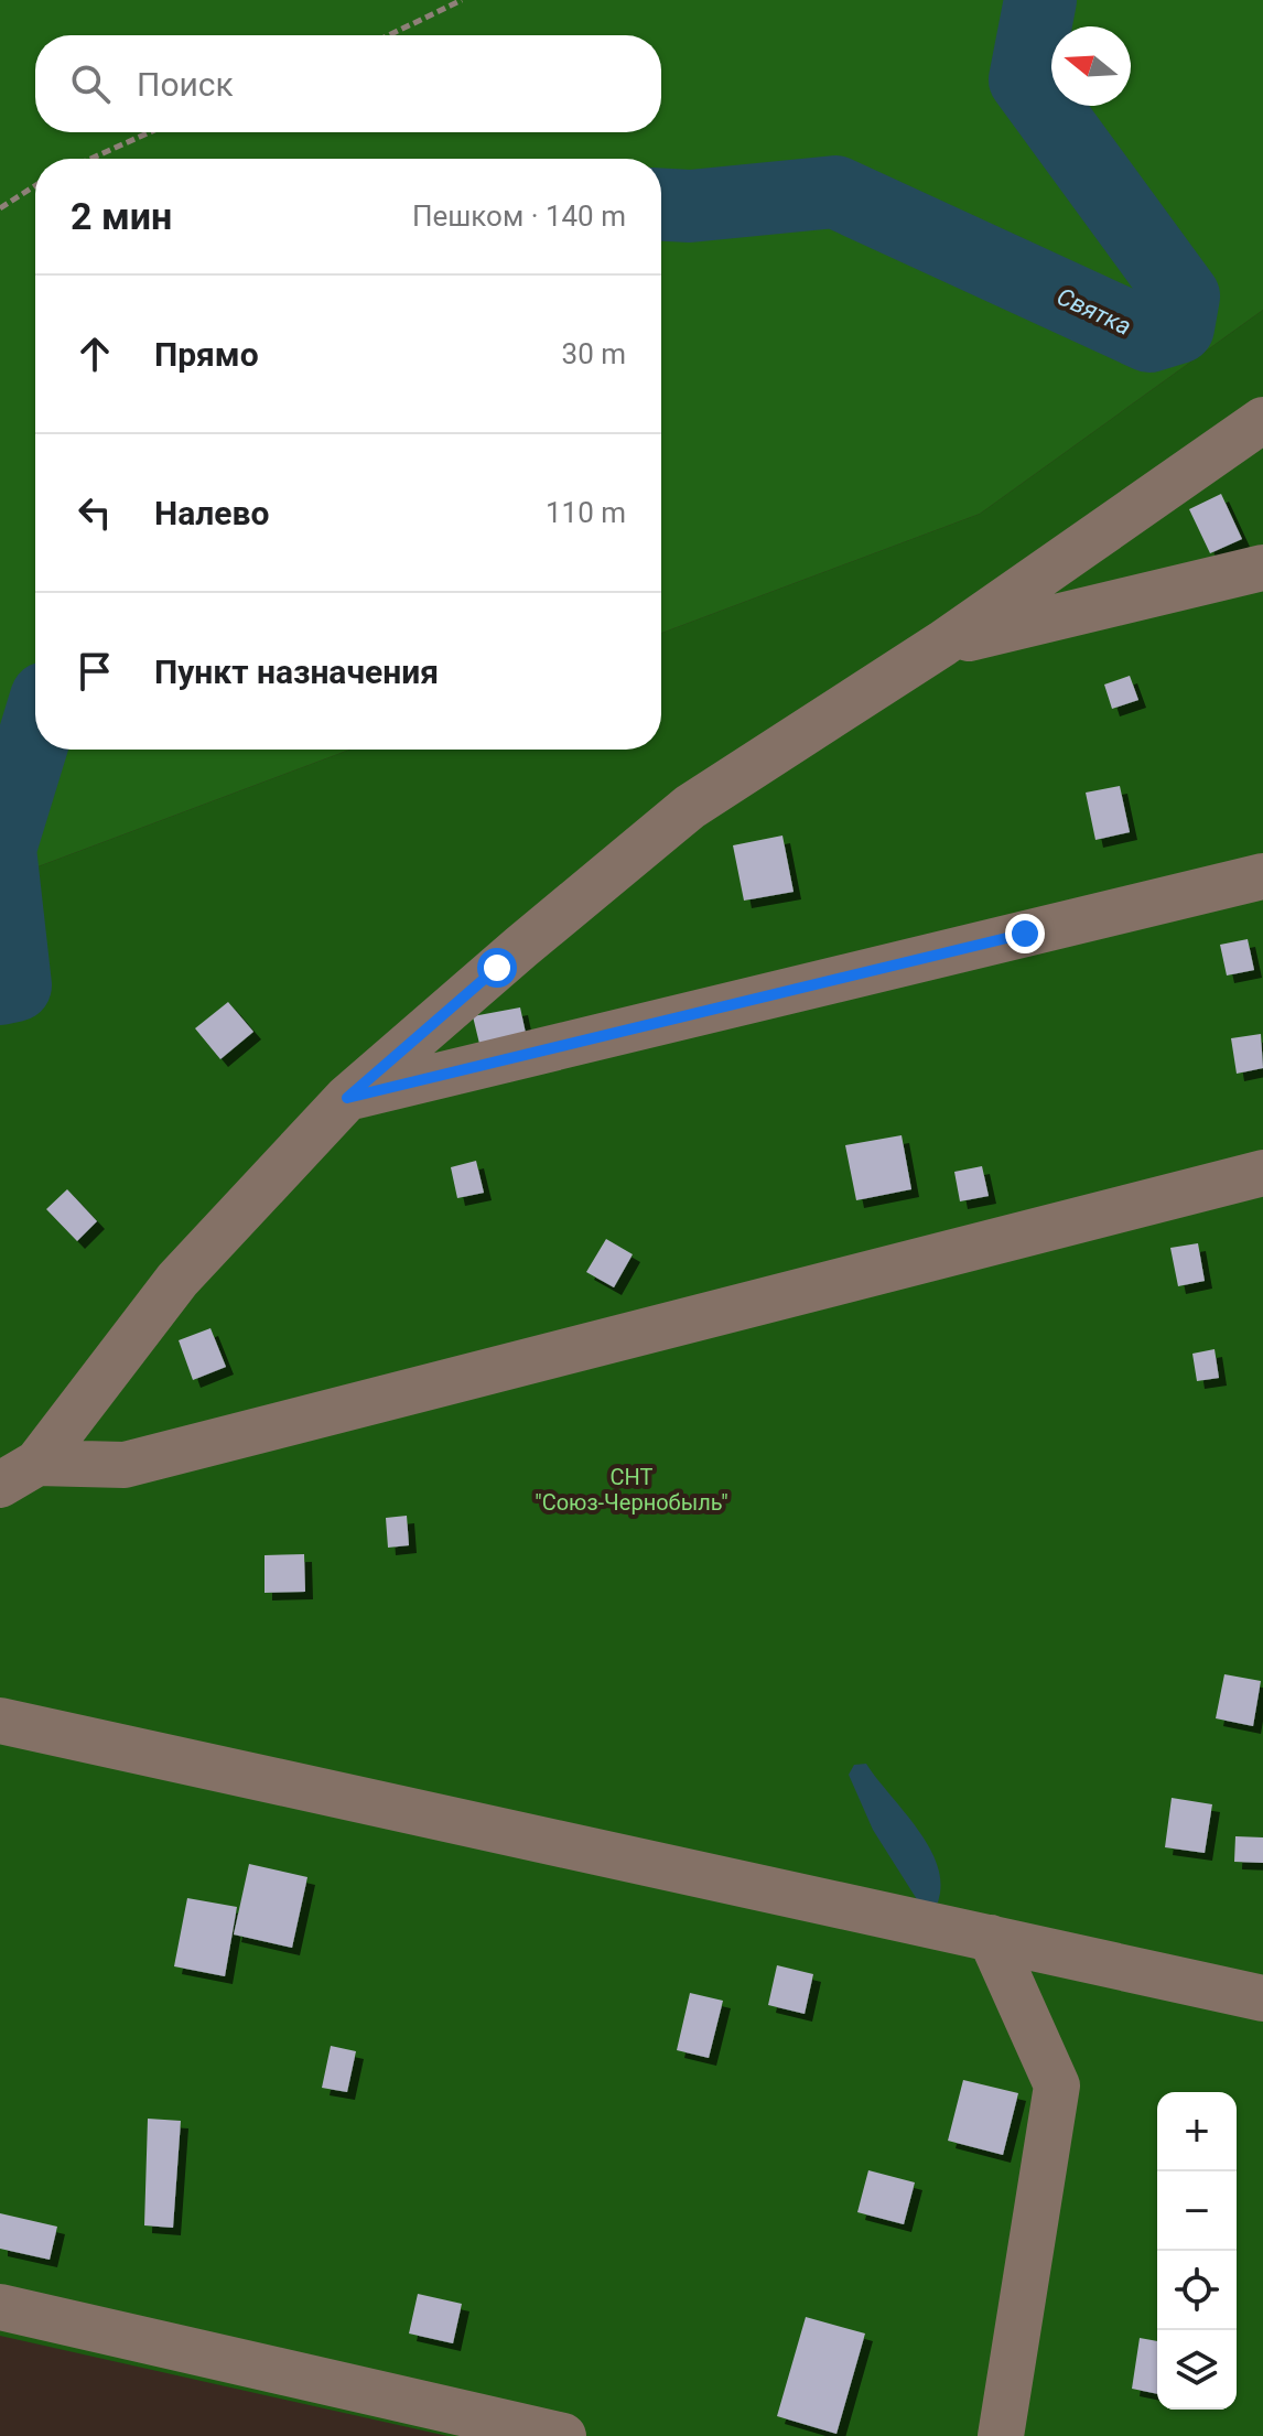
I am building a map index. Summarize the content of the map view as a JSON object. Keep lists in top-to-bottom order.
{
  "water": ["Святка"],
  "parks": ["СНТ \"Союз-Чернобыль\""],
  "north": "left",
  "page": {
    "search": "Поиск",
    "heading": ["2 мин", "Пешком · 140 m"],
    "list": [
      ["Прямо", "30 m"],
      ["Налево", "110 m"],
      "Пункт назначения"
    ],
    "map_buttons": ["+", "−"]
  }
}
